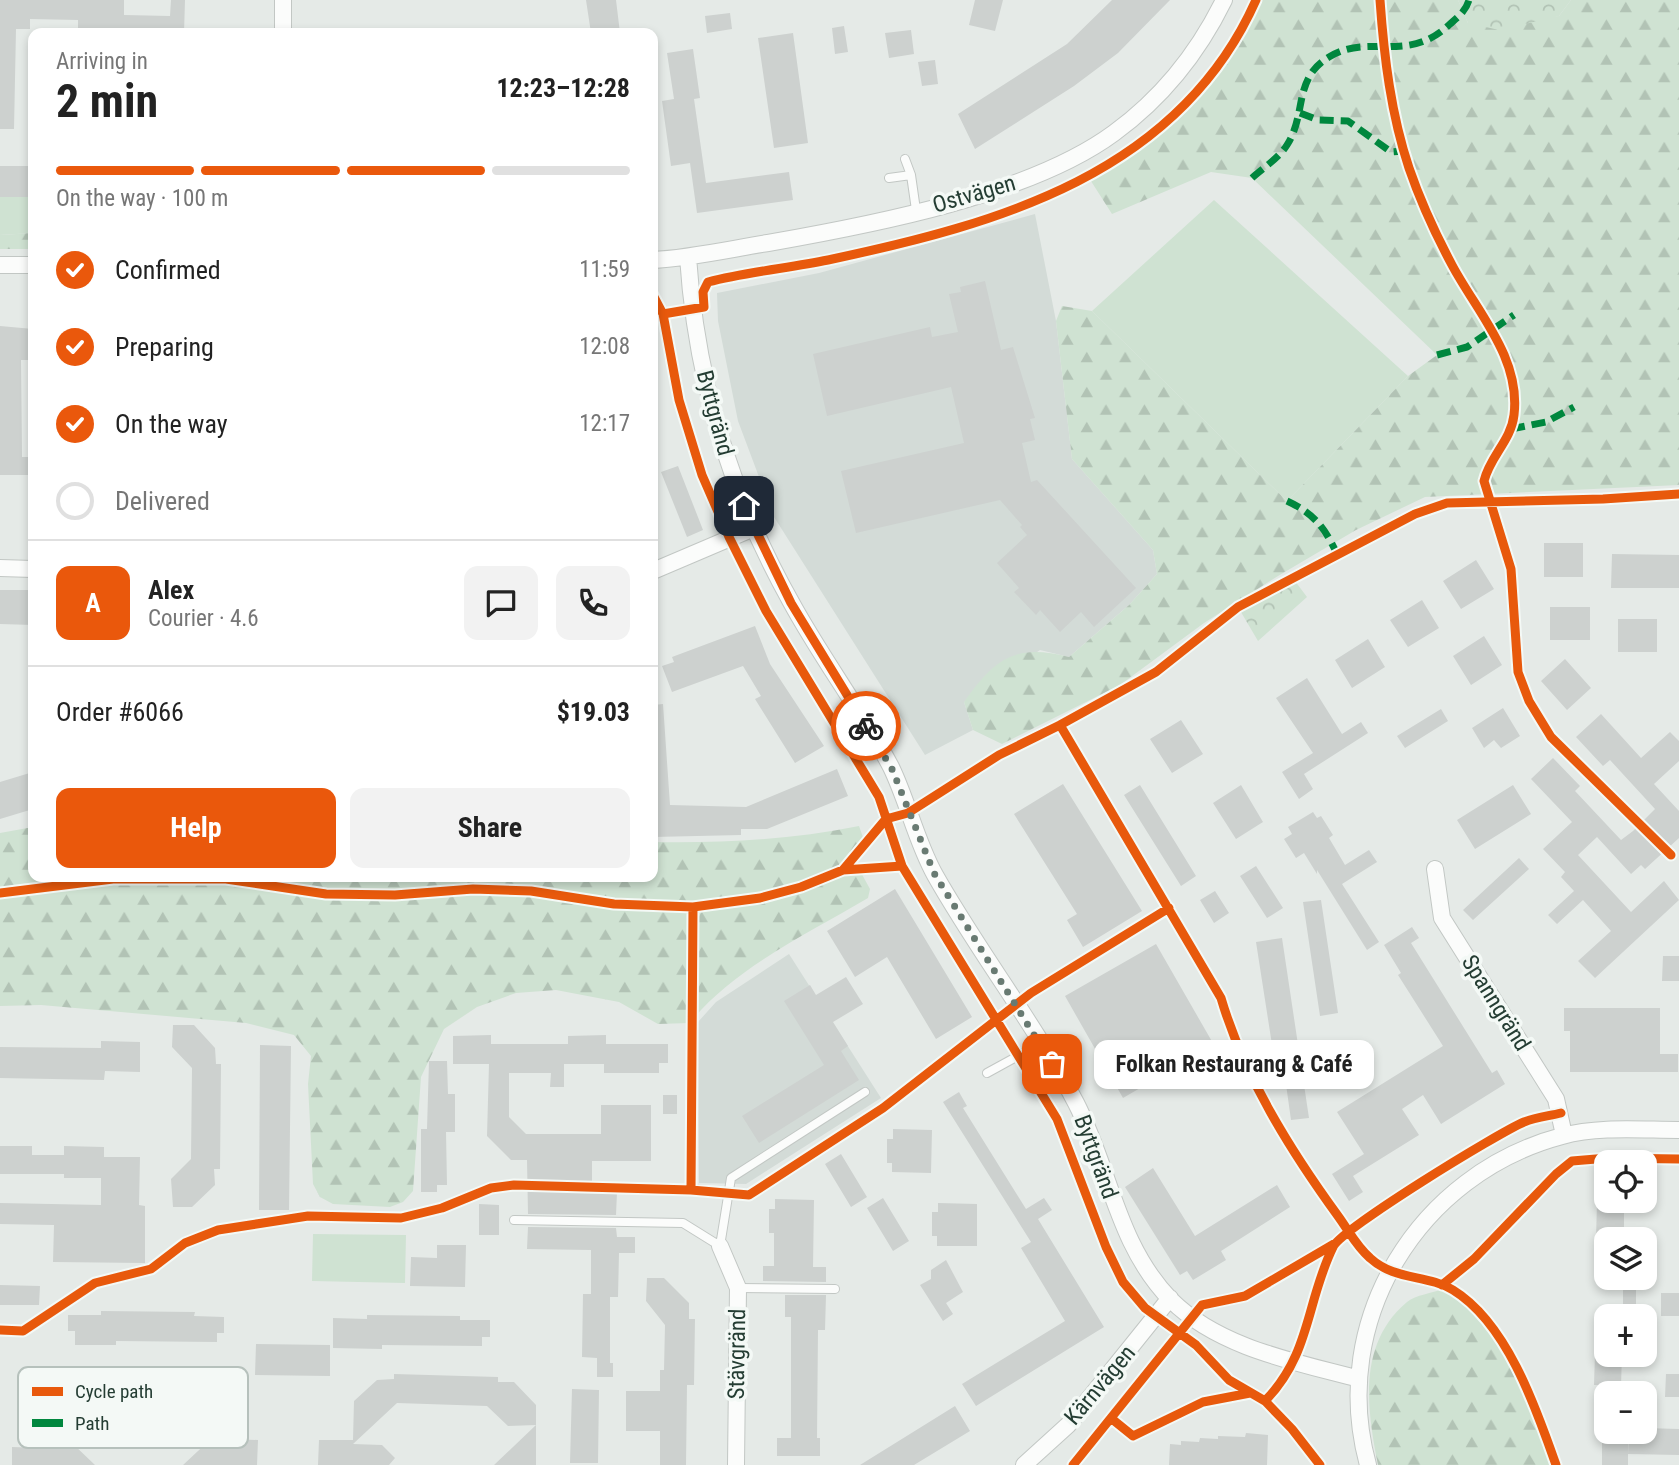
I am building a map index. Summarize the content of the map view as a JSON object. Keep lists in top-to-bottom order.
{
  "streets": {
    "street": [
      "Ostvägen",
      "Byttgränd",
      "Spanngränd",
      "Stävgränd",
      "Kärnvägen"
    ]
  },
  "crossings": [
    ["Ostvägen", "Byttgränd"],
    ["Byttgränd", "Kärnvägen"]
  ],
  "places": ["Folkan Restaurang & Café"],
  "legend": ["Cycle path", "Path"],
  "page": {
    "heading": ["2 min", "Arriving in", "12:23–12:28"],
    "panel": [
      "Alex",
      "Courier · 4.6",
      "Order #6066",
      "$19.03"
    ],
    "bar": "On the way · 100 m",
    "list": [
      ["Confirmed", "11:59"],
      ["Preparing", "12:08"],
      ["On the way", "12:17"],
      "Delivered"
    ],
    "round": "A",
    "buttons": ["Help", "Share"],
    "bubble": "Folkan Restaurang & Café",
    "map_buttons": ["+", "−"]
  }
}
